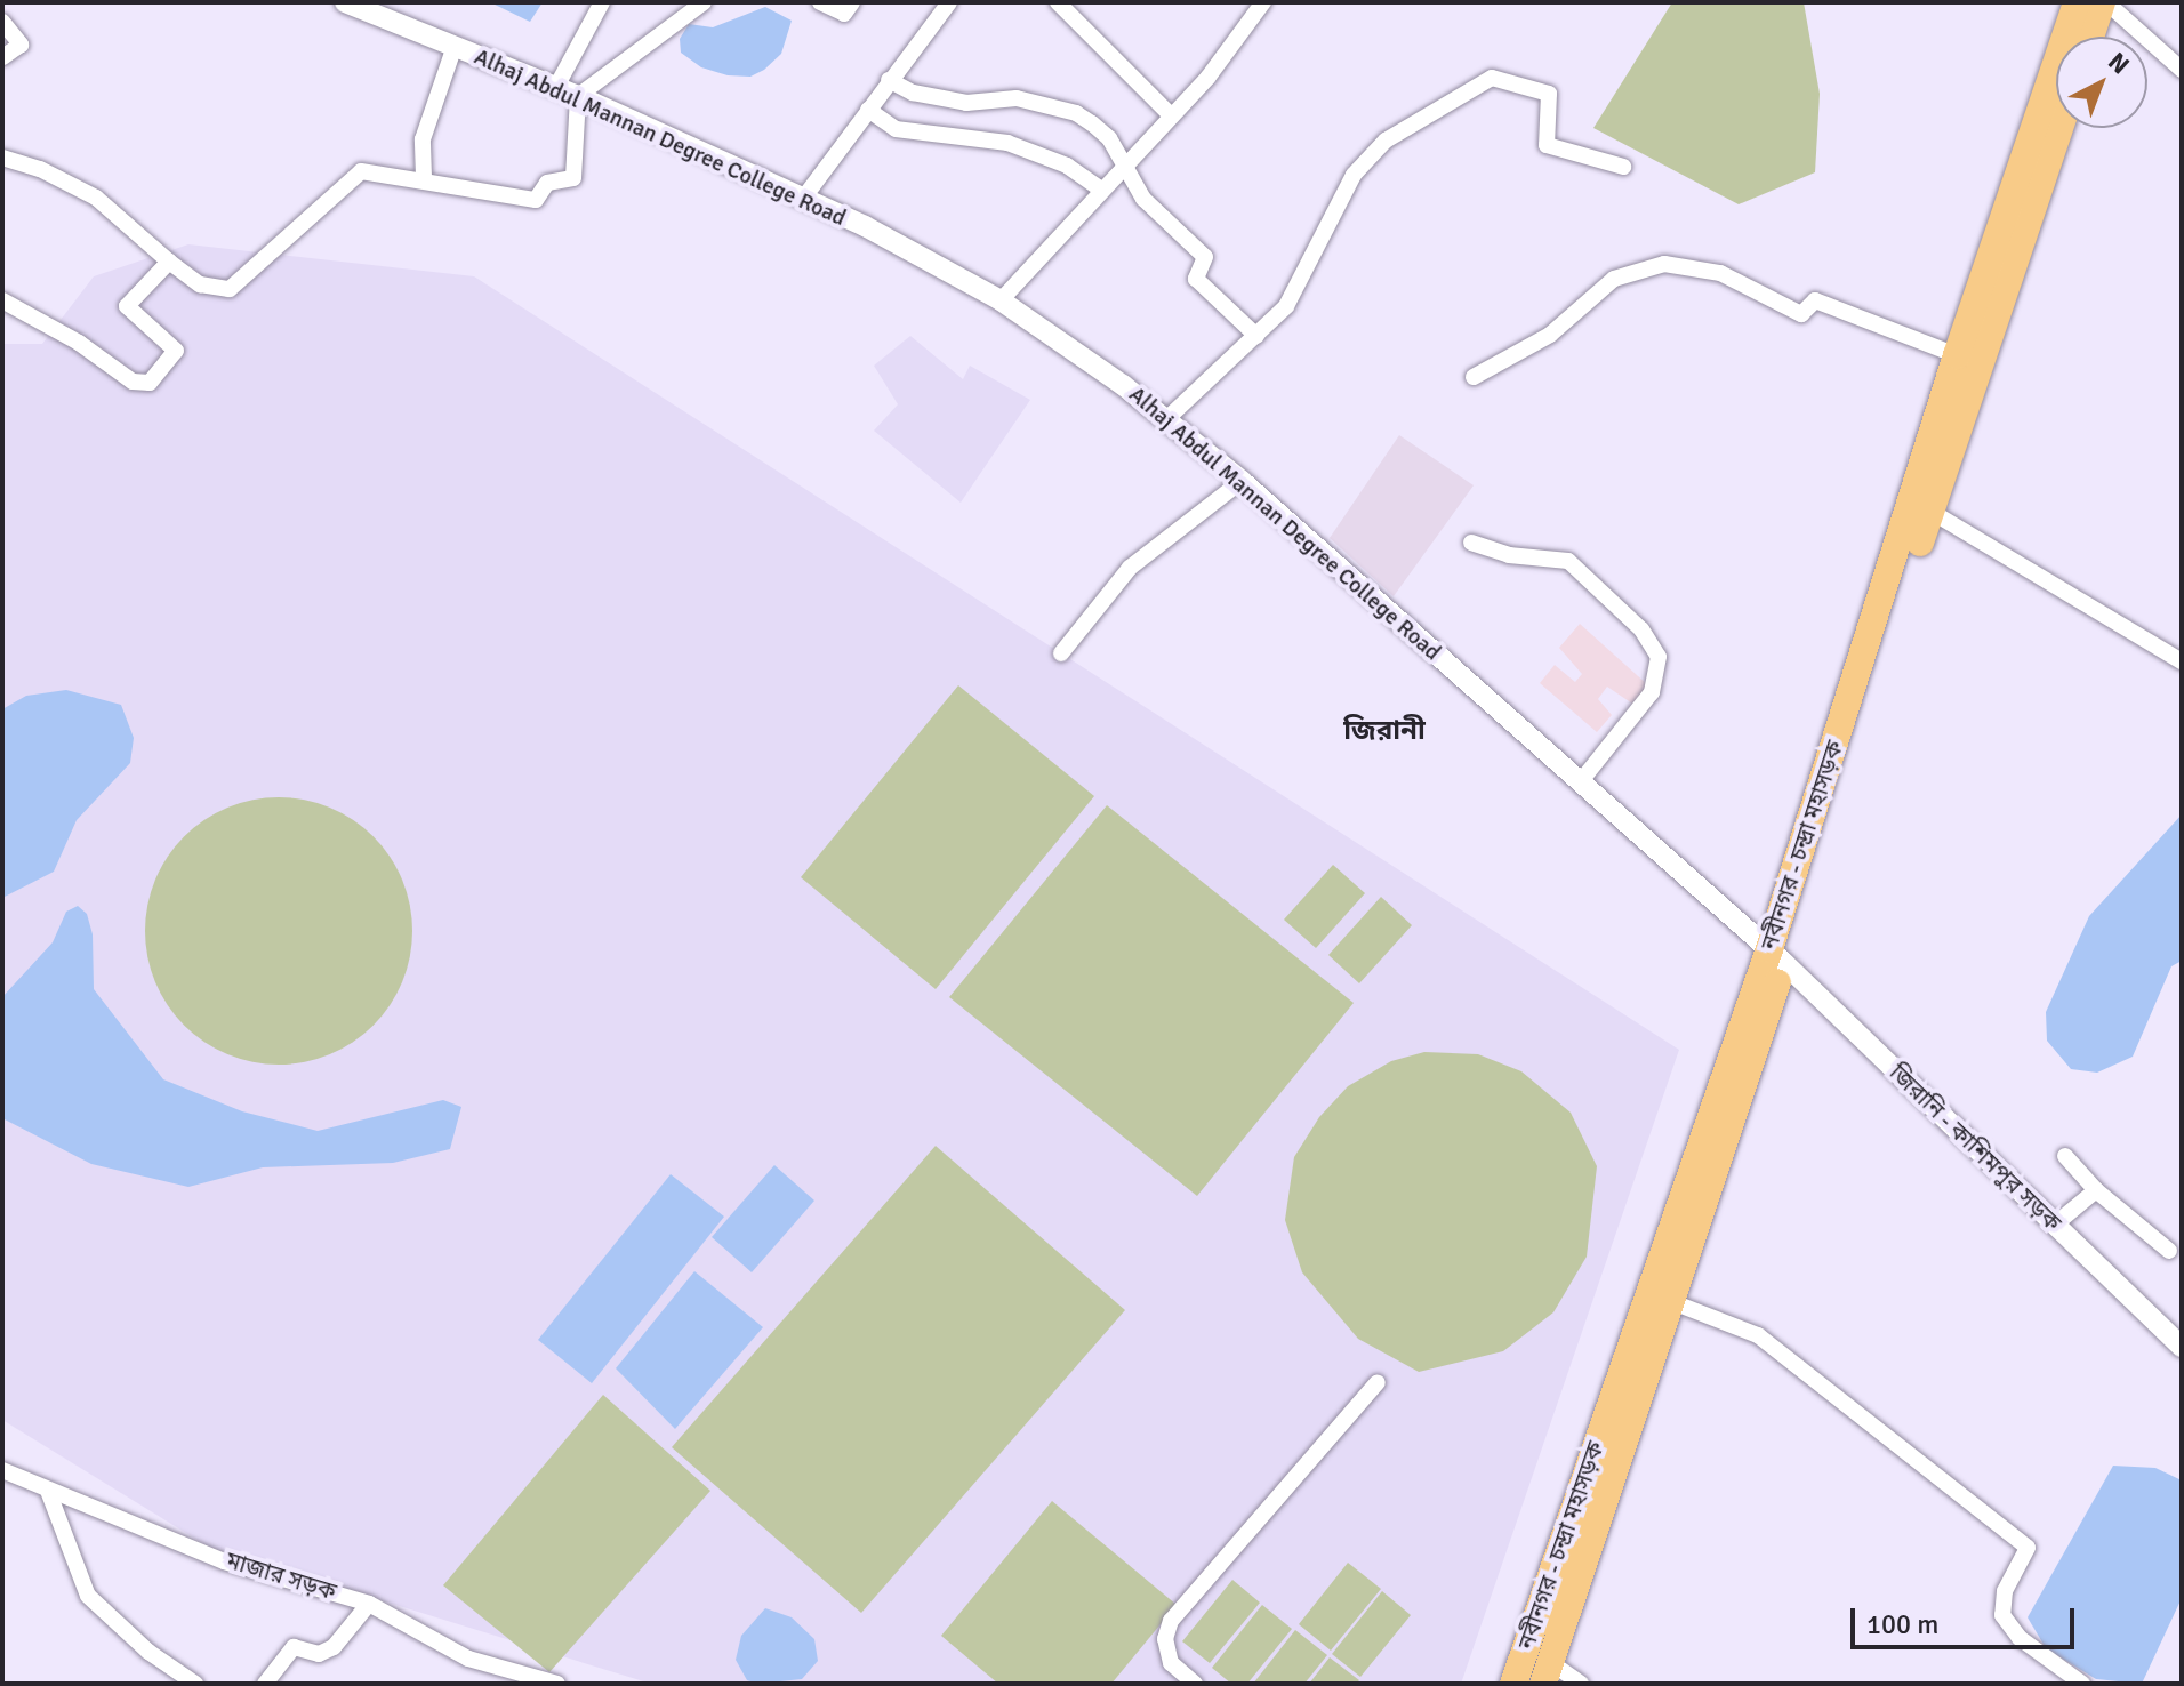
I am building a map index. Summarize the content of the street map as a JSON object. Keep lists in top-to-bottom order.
{
  "streets": {
    "highway": ["নবীনগর - চন্দ্রা মহাসড়ক"],
    "street": ["Alhaj Abdul Mannan Degree College Road", "জিরানি - কাশিমপুর সড়ক", "মাজার সড়ক"]
  },
  "crossings": [
    ["Alhaj Abdul Mannan Degree College Road", "নবীনগর - চন্দ্রা মহাসড়ক"],
    ["Alhaj Abdul Mannan Degree College Road", "জিরানি - কাশিমপুর সড়ক"],
    ["নবীনগর - চন্দ্রা মহাসড়ক", "জিরানি - কাশিমপুর সড়ক"]
  ],
  "districts": ["জিরানী"],
  "scale_bar": "100 m",
  "north": "top right"
}
